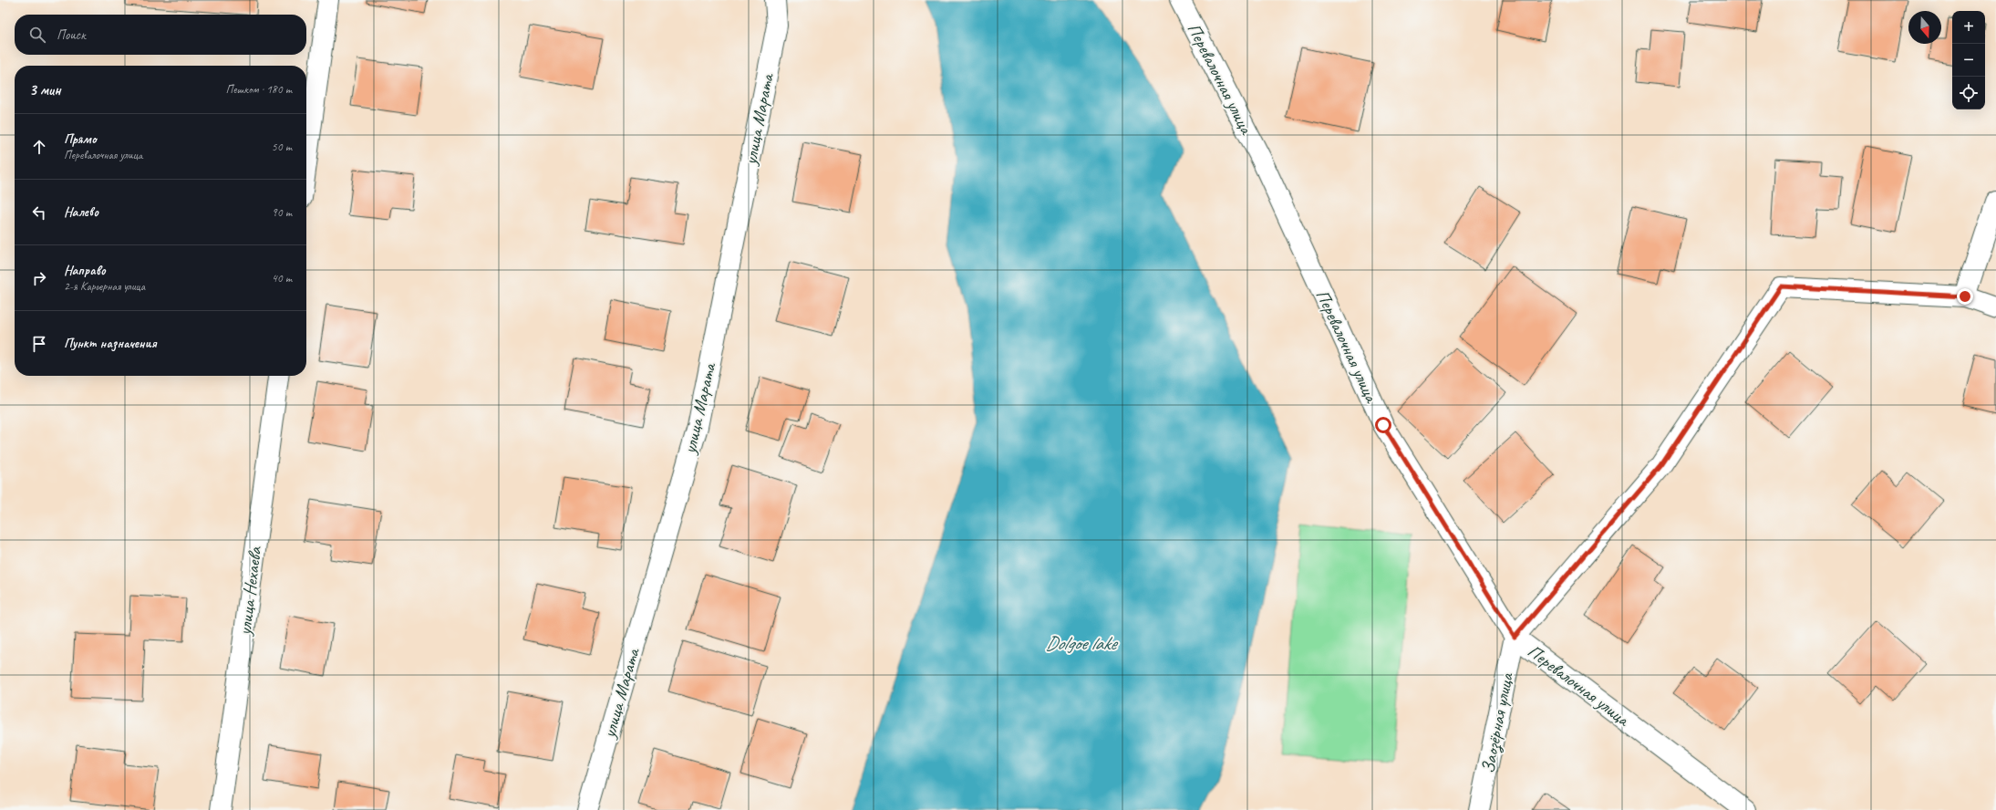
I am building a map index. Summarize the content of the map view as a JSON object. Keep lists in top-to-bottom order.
{
  "streets": {
    "street": [
      "Перевалочная улица",
      "улица Марата",
      "улица Нехаева",
      "Заозёрная улица"
    ]
  },
  "crossings": [
    ["Перевалочная улица", "Заозёрная улица"]
  ],
  "water": ["Dolgoe lake"],
  "north": "bottom",
  "page": {
    "map_buttons": ["+", "−"],
    "search": "Поиск",
    "heading": ["3 мин", "Пешком · 180 m"],
    "list": [
      ["Прямо", "Перевалочная улица", "50 m"],
      ["Налево", "90 m"],
      ["Направо", "2-я Карьерная улица", "40 m"],
      "Пункт назначения"
    ]
  }
}
